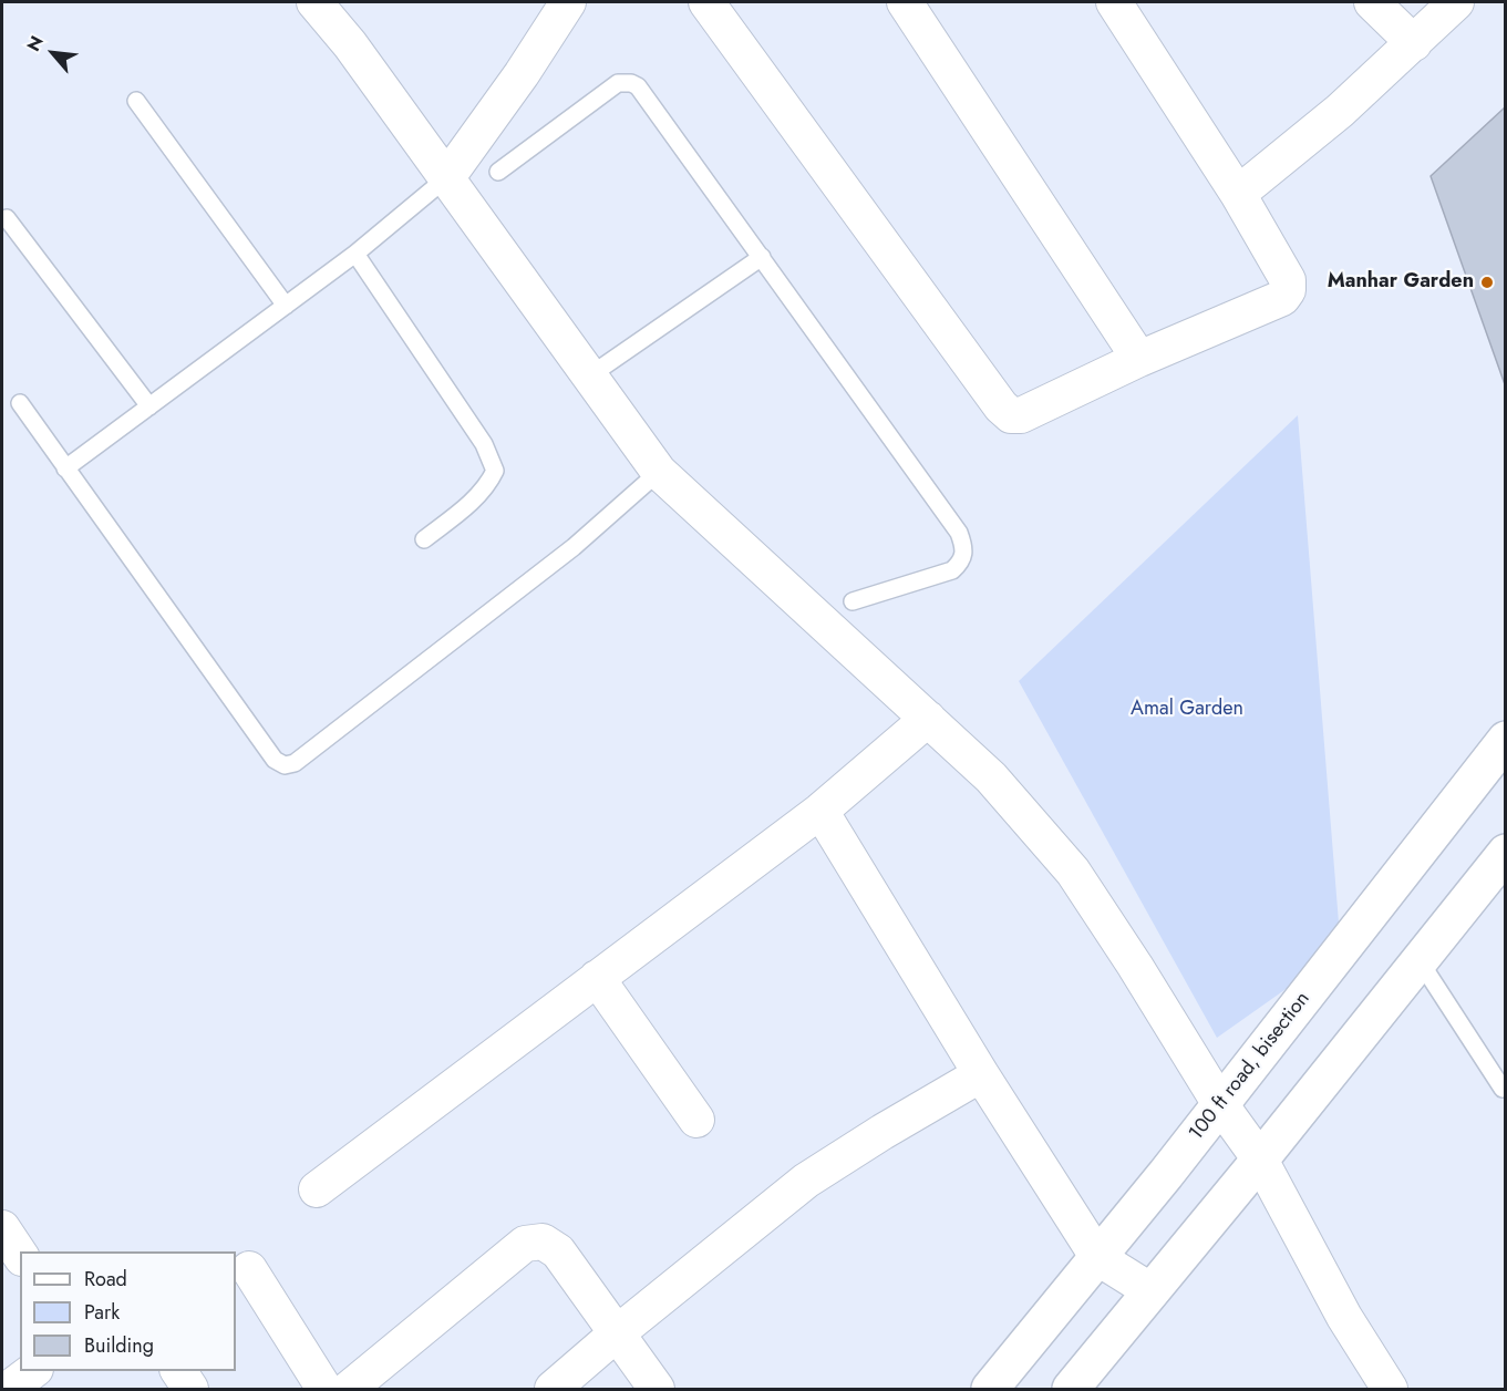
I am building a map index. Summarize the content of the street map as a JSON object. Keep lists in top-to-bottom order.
{
  "streets": {
    "street": ["100 ft road, bisection"]
  },
  "parks": ["Amal Garden"],
  "places": ["Manhar Garden"],
  "legend": ["Road", "Park", "Building"],
  "north": "top left"
}
